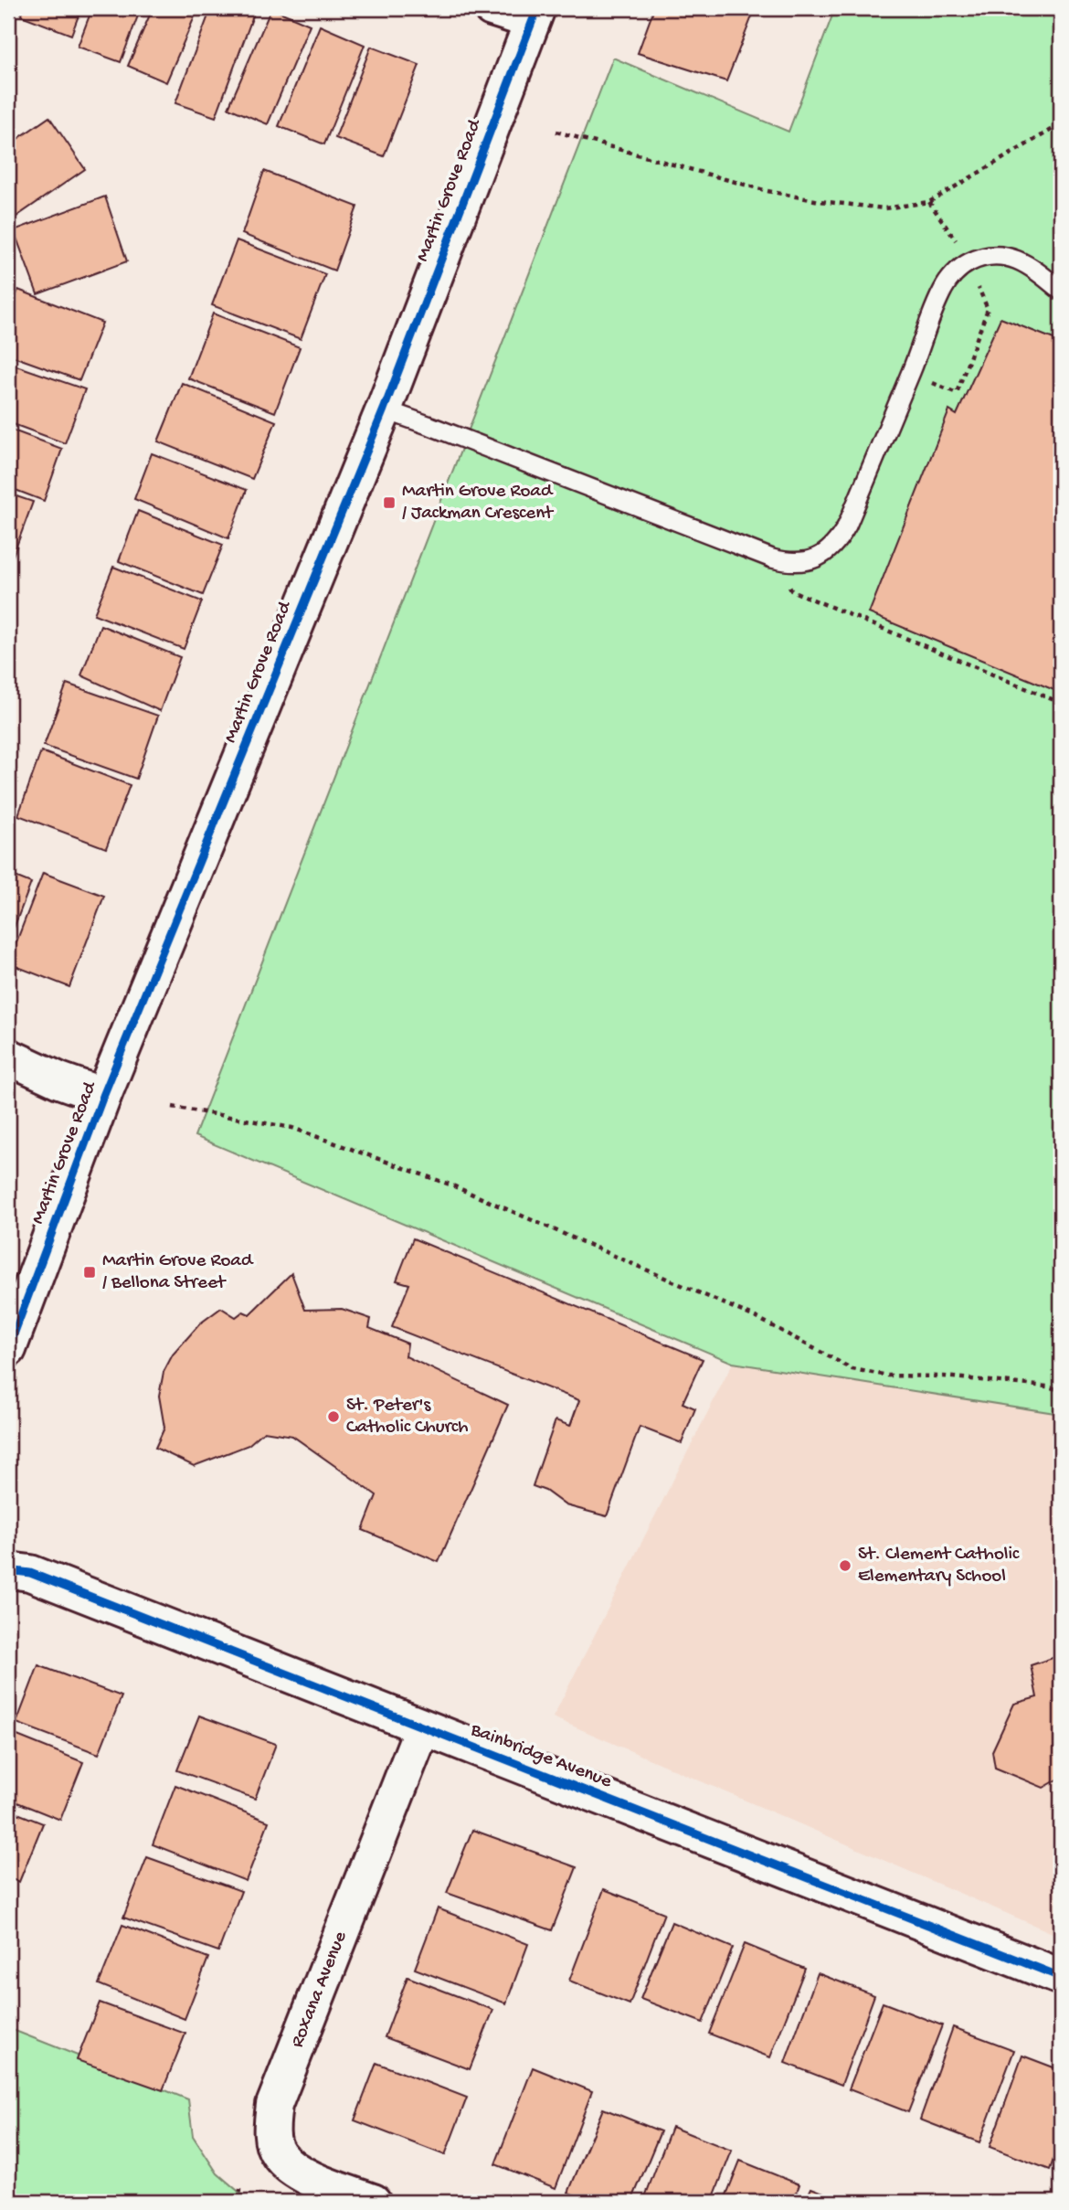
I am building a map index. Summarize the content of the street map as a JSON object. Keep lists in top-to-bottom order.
{
  "streets": {
    "street": ["Martin Grove Road", "Bainbridge Avenue", "Roxana Avenue"]
  },
  "crossings": [
    ["Bainbridge Avenue", "Roxana Avenue"]
  ],
  "places": {
    "transit": ["Martin Grove Road / Jackman Crescent", "Martin Grove Road / Bellona Street"],
    "other": ["St. Peter's Catholic Church", "St. Clement Catholic Elementary School"]
  }
}
